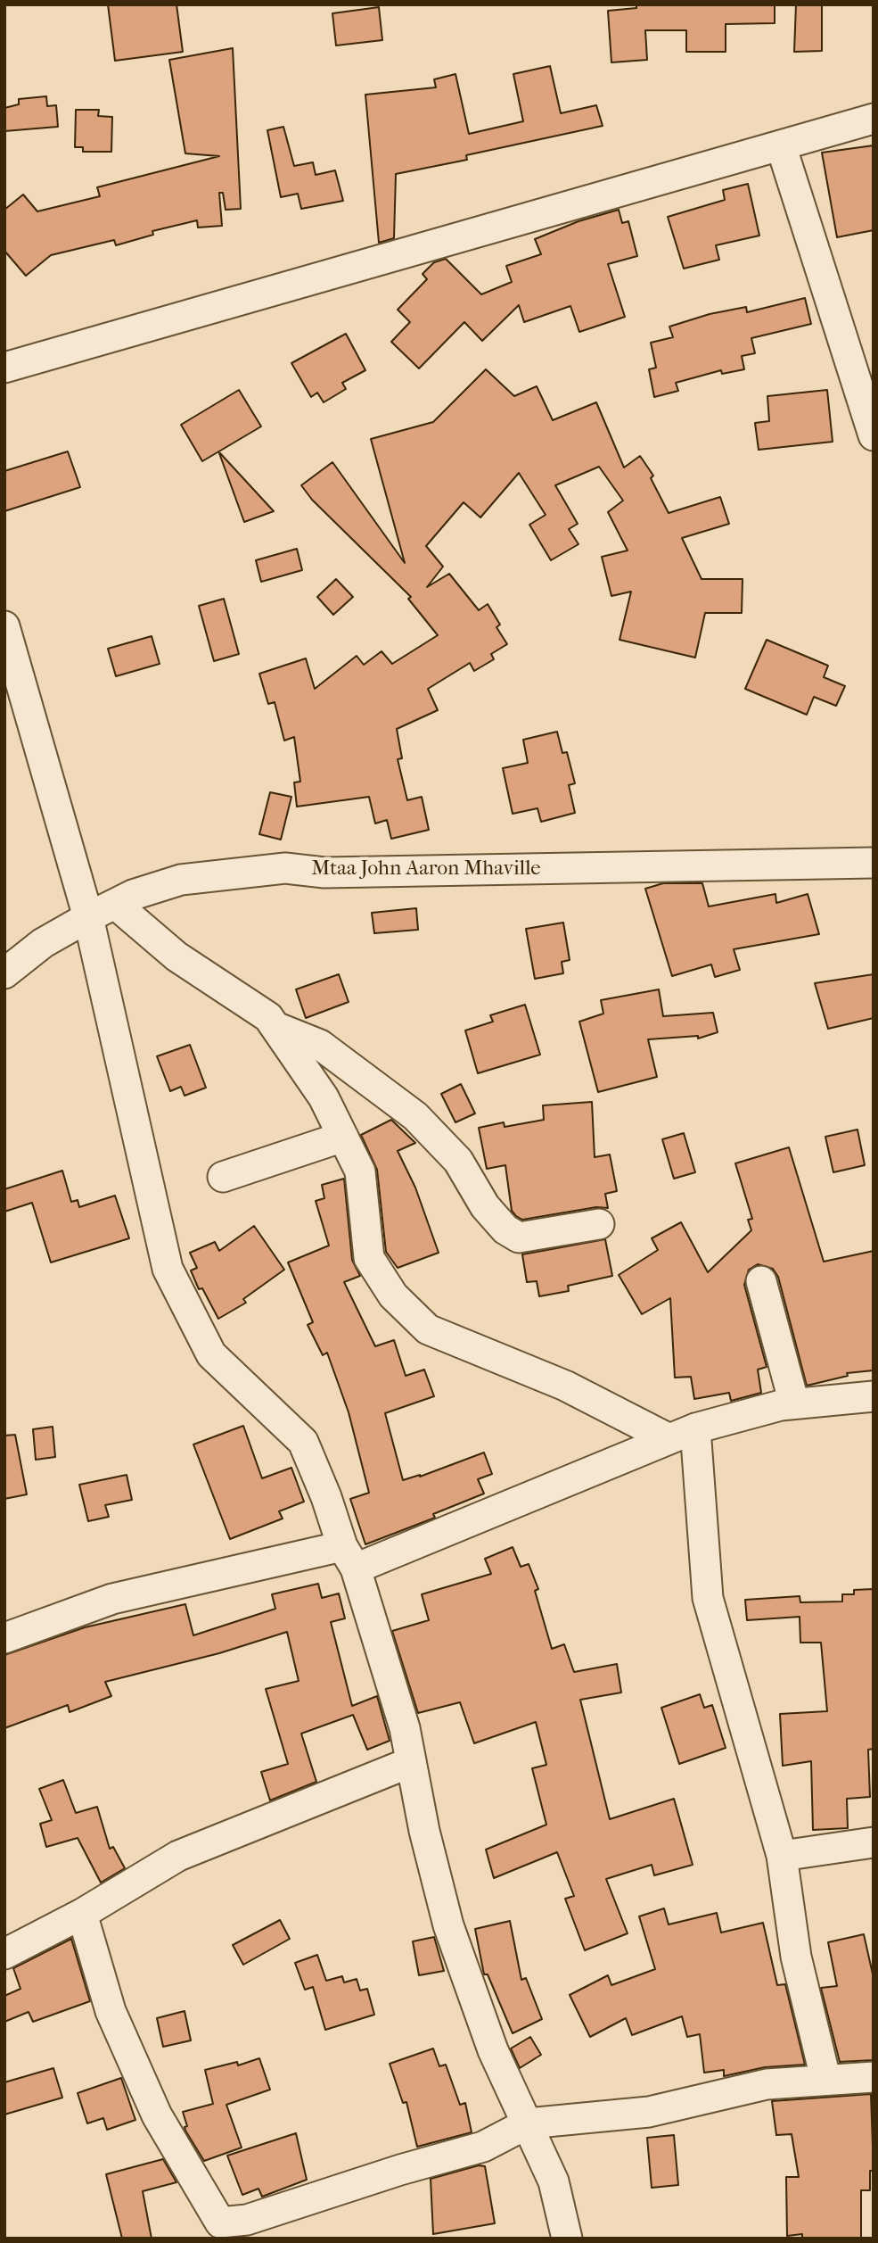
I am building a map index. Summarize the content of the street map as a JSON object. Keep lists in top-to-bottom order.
{
  "streets": {
    "street": ["Mtaa John Aaron Mhaville"]
  }
}
